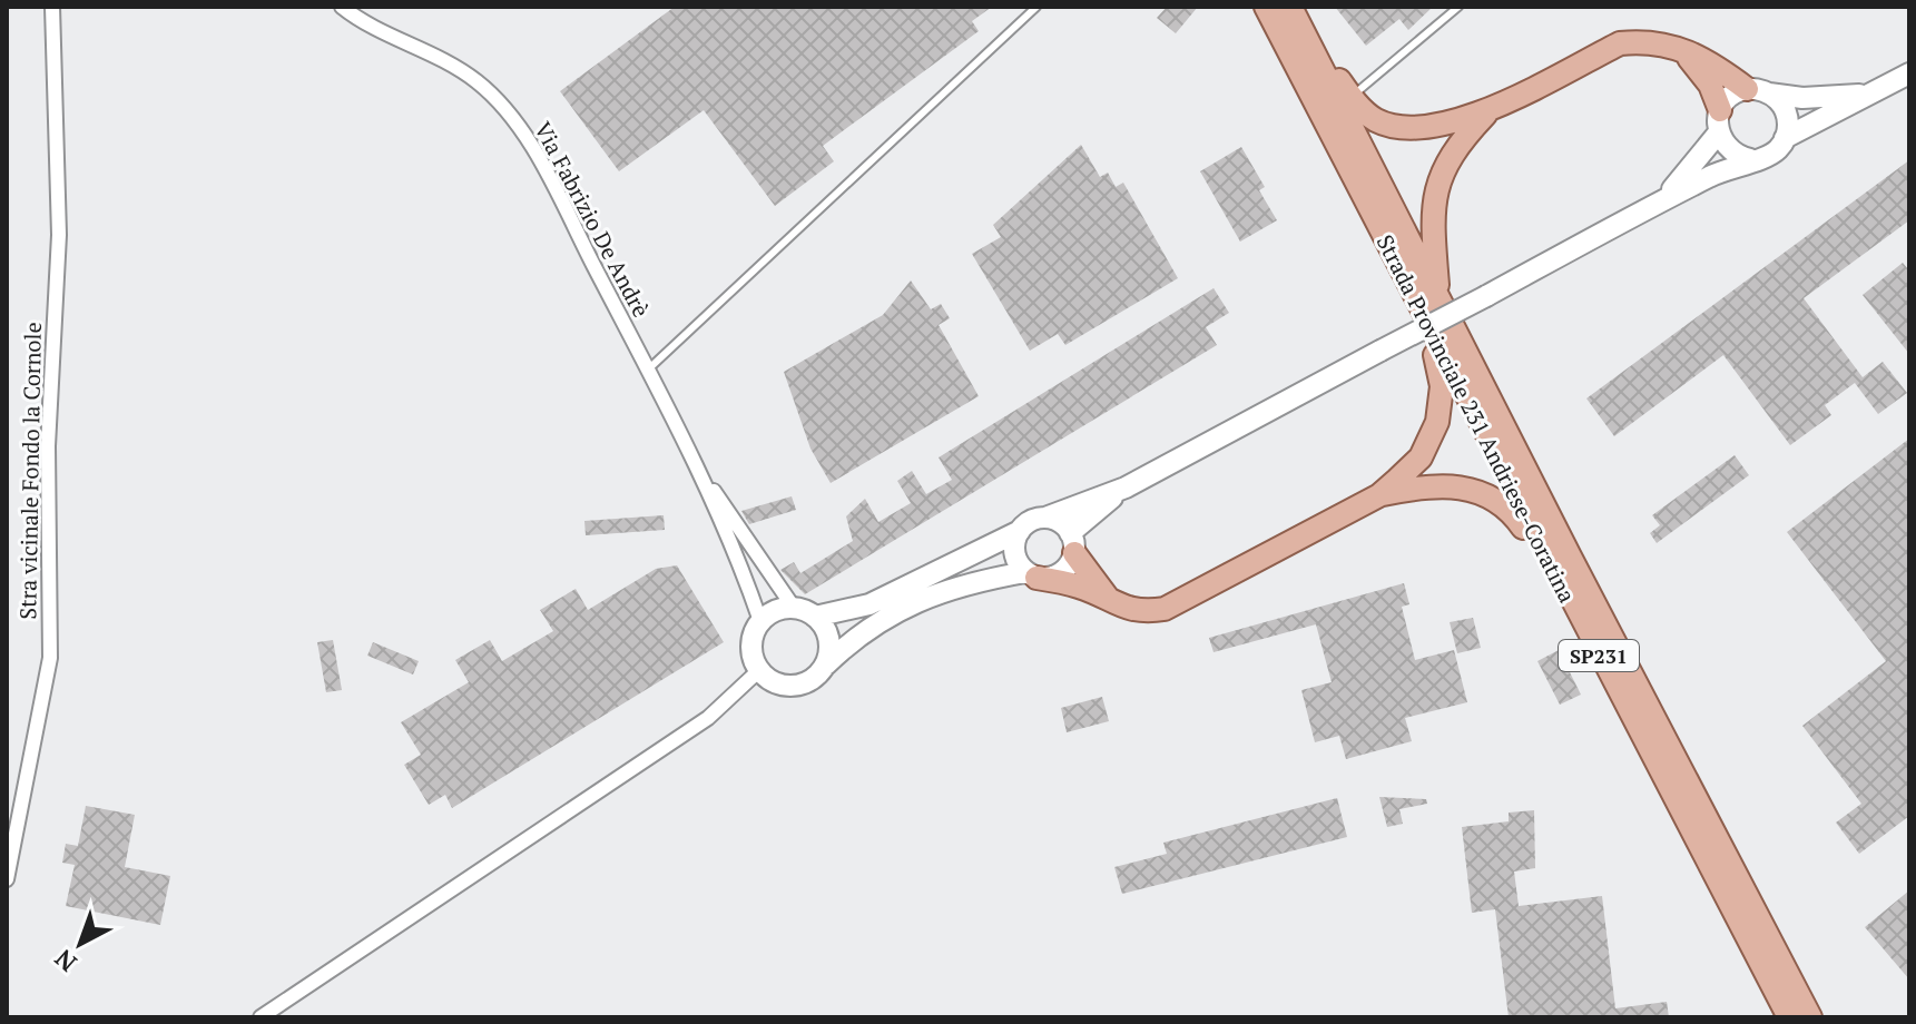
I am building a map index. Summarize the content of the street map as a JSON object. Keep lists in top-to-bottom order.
{
  "streets": {
    "main road": ["Strada Provinciale 231 Andriese-Coratina", "SP231"],
    "street": ["Via Fabrizio De Andrè", "Stra vicinale Fondo la Cornole"]
  },
  "north": "bottom left"
}
